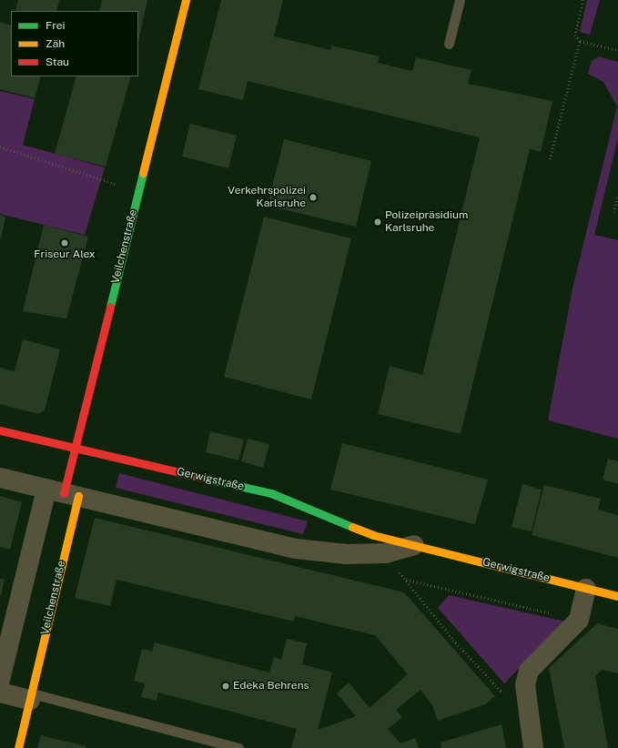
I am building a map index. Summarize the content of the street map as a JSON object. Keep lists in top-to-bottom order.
{
  "streets": {
    "street": ["Veilchenstraße", "Gerwigstraße"]
  },
  "crossings": [
    ["Veilchenstraße", "Gerwigstraße"]
  ],
  "places": [
    "Verkehrspolizei Karlsruhe",
    "Polizeipräsidium Karlsruhe",
    "Friseur Alex",
    "Edeka Behrens"
  ],
  "legend": ["Frei", "Zäh", "Stau"]
}
